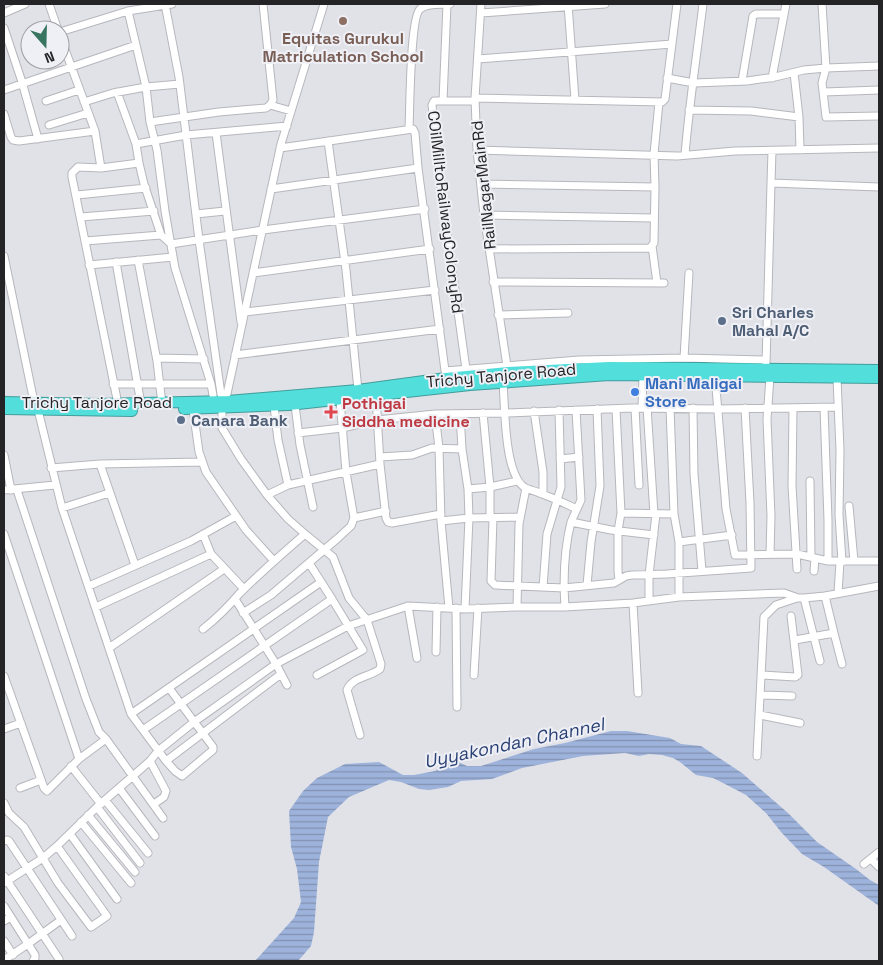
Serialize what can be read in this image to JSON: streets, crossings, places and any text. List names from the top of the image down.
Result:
{
  "streets": {
    "highway": ["Trichy Tanjore Road"],
    "street": ["RailNagarMainRd", "COilMilltoRailwayColonyRd"]
  },
  "water": ["Uyyakondan Channel"],
  "places": {
    "other": [
      "Equitas Gurukul Matriculation School",
      "Sri Charles Mahal A/C",
      "Mani Maligai Store",
      "Canara Bank"
    ],
    "health": ["Pothigai Siddha medicine"]
  },
  "north": "bottom"
}
